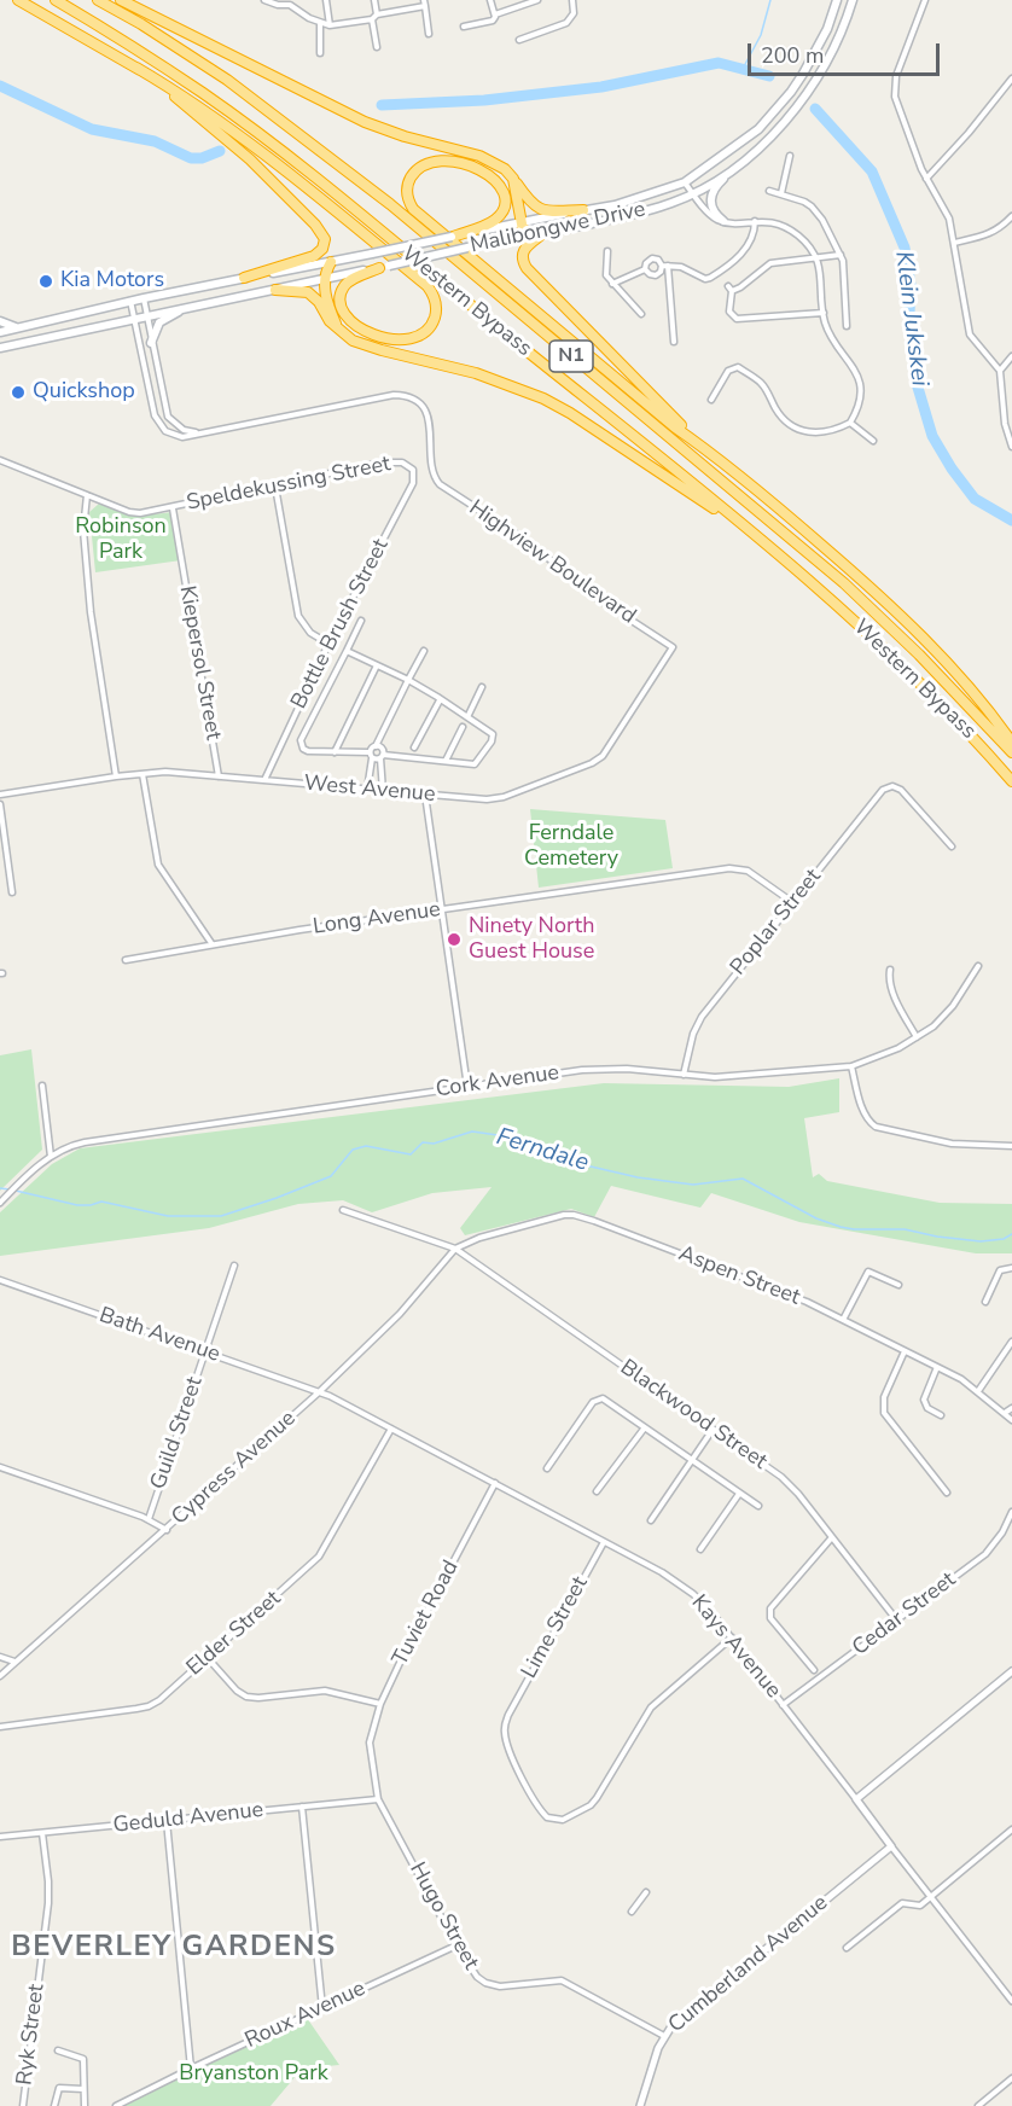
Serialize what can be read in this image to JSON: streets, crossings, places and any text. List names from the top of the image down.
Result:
{
  "streets": {
    "highway": ["Western Bypass", "N1"],
    "main road": ["Malibongwe Drive"],
    "street": [
      "Speldekussing Street",
      "Highview Boulevard",
      "Bottle Brush Street",
      "Kiepersol Street",
      "West Avenue",
      "Long Avenue",
      "Poplar Street",
      "Cork Avenue",
      "Aspen Street",
      "Bath Avenue",
      "Blackwood Street",
      "Guild Street",
      "Cypress Avenue",
      "Tuviet Road",
      "Cedar Street",
      "Lime Street",
      "Elder Street",
      "Kays Avenue",
      "Geduld Avenue",
      "Hugo Street",
      "Cumberland Avenue",
      "Roux Avenue",
      "Ryk Street"
    ]
  },
  "crossings": [
    ["Malibongwe Drive", "Highview Boulevard"],
    ["Speldekussing Street", "Bottle Brush Street"],
    ["Speldekussing Street", "Kiepersol Street"],
    ["Highview Boulevard", "West Avenue"],
    ["Bottle Brush Street", "West Avenue"],
    ["Kiepersol Street", "West Avenue"],
    ["Long Avenue", "Poplar Street"],
    ["Poplar Street", "Cork Avenue"],
    ["Aspen Street", "Blackwood Street"],
    ["Aspen Street", "Cypress Avenue"],
    ["Bath Avenue", "Guild Street"],
    ["Bath Avenue", "Cypress Avenue"],
    ["Bath Avenue", "Kays Avenue"],
    ["Blackwood Street", "Cypress Avenue"],
    ["Blackwood Street", "Cedar Street"],
    ["Cypress Avenue", "Kays Avenue"],
    ["Tuviet Road", "Kays Avenue"],
    ["Tuviet Road", "Hugo Street"],
    ["Cedar Street", "Kays Avenue"],
    ["Lime Street", "Kays Avenue"],
    ["Elder Street", "Kays Avenue"],
    ["Kays Avenue", "Cumberland Avenue"],
    ["Geduld Avenue", "Hugo Street"],
    ["Geduld Avenue", "Ryk Street"],
    ["Hugo Street", "Cumberland Avenue"],
    ["Hugo Street", "Roux Avenue"]
  ],
  "districts": ["BEVERLEY GARDENS"],
  "water": ["Klein Jukskei", "Ferndale"],
  "parks": ["Robinson Park", "Ferndale Cemetery", "Bryanston Park"],
  "places": ["Kia Motors", "Quickshop", "Ninety North Guest House"],
  "scale_bar": "200 m"
}
